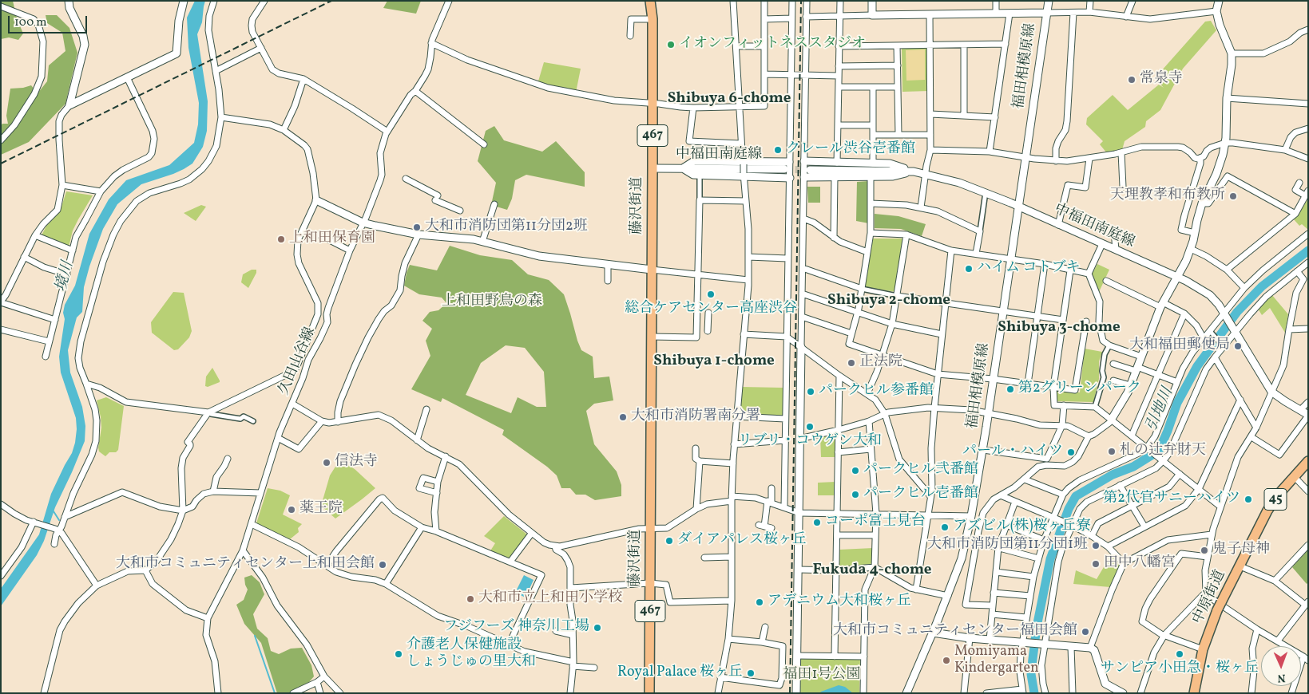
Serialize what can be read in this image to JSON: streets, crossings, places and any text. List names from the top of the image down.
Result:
{
  "streets": {
    "main road": [
      "467",
      "藤沢街道",
      "45",
      "中原街道"
    ],
    "street": ["福田相模原線", "中福田南庭線", "久田山谷線"]
  },
  "crossings": [
    ["福田相模原線", "中福田南庭線"],
    ["中福田南庭線", "藤沢街道"]
  ],
  "districts": [
    "Shibuya 6-chome",
    "Shibuya 2-chome",
    "Shibuya 3-chome",
    "Shibuya 1-chome",
    "Fukuda 4-chome"
  ],
  "water": ["境川", "引地川"],
  "parks": ["上和田野鳥の森", "福田1号公園"],
  "places": [
    "イオンフィットネススタジオ",
    "常泉寺",
    "クレール渋谷壱番館",
    "天理教孝和布教所",
    "大和市消防団第11分団2班",
    "上和田保育園",
    "ハイム コトブキ",
    "総合ケアセンター高座渋谷",
    "大和福田郵便局",
    "正法院",
    "第2グリーンパーク",
    "パークヒル参番館",
    "大和市消防署南分署",
    "リブリ・コウゲン大和",
    "札の辻弁財天",
    "パール・ハイツ",
    "信法寺",
    "パークヒル弐番館",
    "パークヒル壱番館",
    "第2代官サニーハイツ",
    "薬王院",
    "コーポ富士見台",
    "アズビル(株)桜ヶ丘寮",
    "ダイアパレス桜ヶ丘",
    "大和市消防団第11分団1班",
    "鬼子母神",
    "田中八幡宮",
    "大和市コミュニティセンター上和田会館",
    "大和市立上和田小学校",
    "アデニウム大和桜ヶ丘",
    "フジフーズ 神奈川工場",
    "大和市コミュニティセンター福田会館",
    "介護老人保健施設 しょうじゅの里大和",
    "サンピア小田急・桜ヶ丘",
    "Momiyama Kindergarten",
    "Royal Palace 桜ヶ丘"
  ],
  "scale_bar": "100 m",
  "north": "bottom"
}
